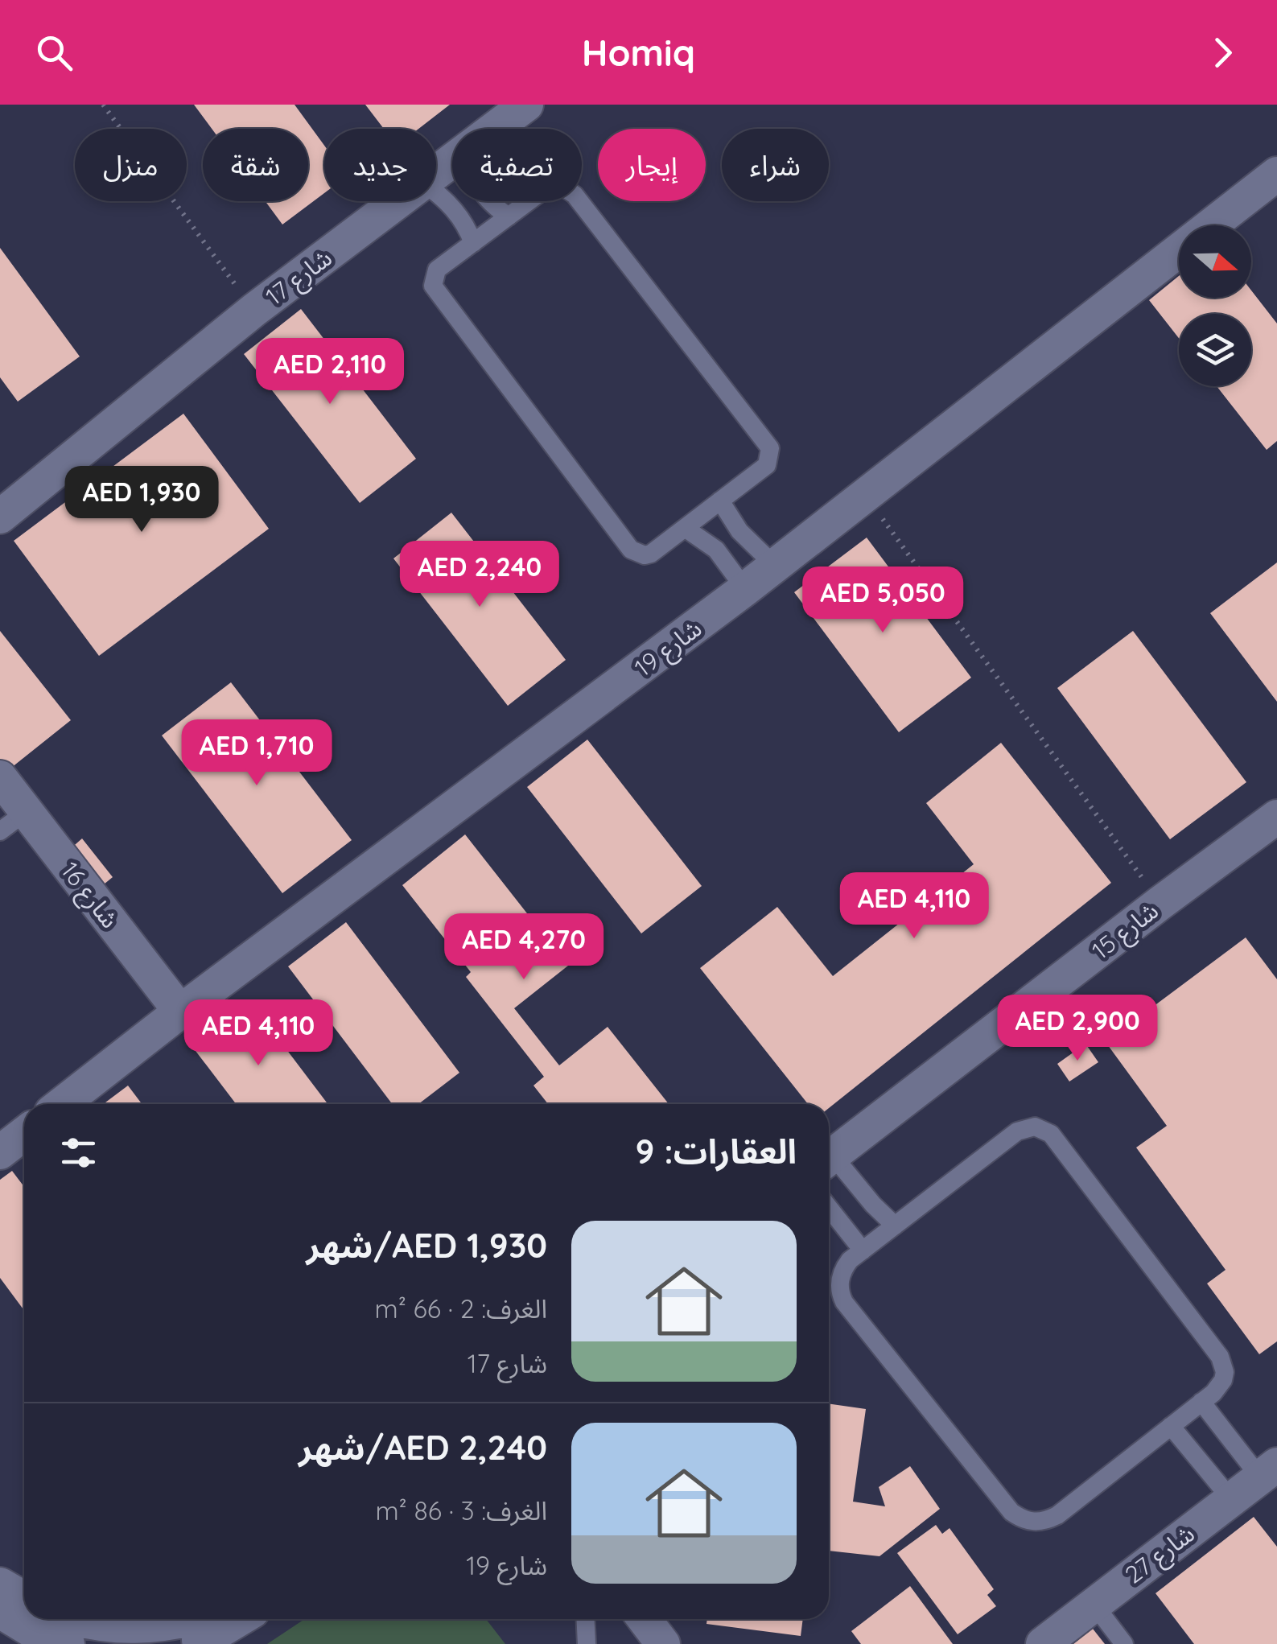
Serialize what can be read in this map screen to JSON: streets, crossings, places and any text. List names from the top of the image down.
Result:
{
  "streets": {
    "street": [
      "شارع 17",
      "شارع 19",
      "شارع 16",
      "شارع 15",
      "شارع 27"
    ]
  },
  "crossings": [
    ["شارع 19", "شارع 16"]
  ],
  "north": "right",
  "page": {
    "header": "Homiq",
    "chip": [
      "شراء",
      "إيجار",
      "تصفية",
      "جديد",
      "شقة",
      "منزل"
    ],
    "price": [
      "AED 2,110",
      "AED 1,930",
      "AED 2,240",
      "AED 5,050",
      "AED 1,710",
      "AED 4,110",
      "AED 4,270",
      "AED 2,900",
      "AED 4,110"
    ],
    "heading": "العقارات: 9",
    "list": [
      {
        "name": "AED 1,930/شهر",
        "note": "الغرف: 2 · 66 m² · شارع 17"
      },
      {
        "name": "AED 2,240/شهر",
        "note": "الغرف: 3 · 86 m² · شارع 19"
      }
    ]
  }
}
